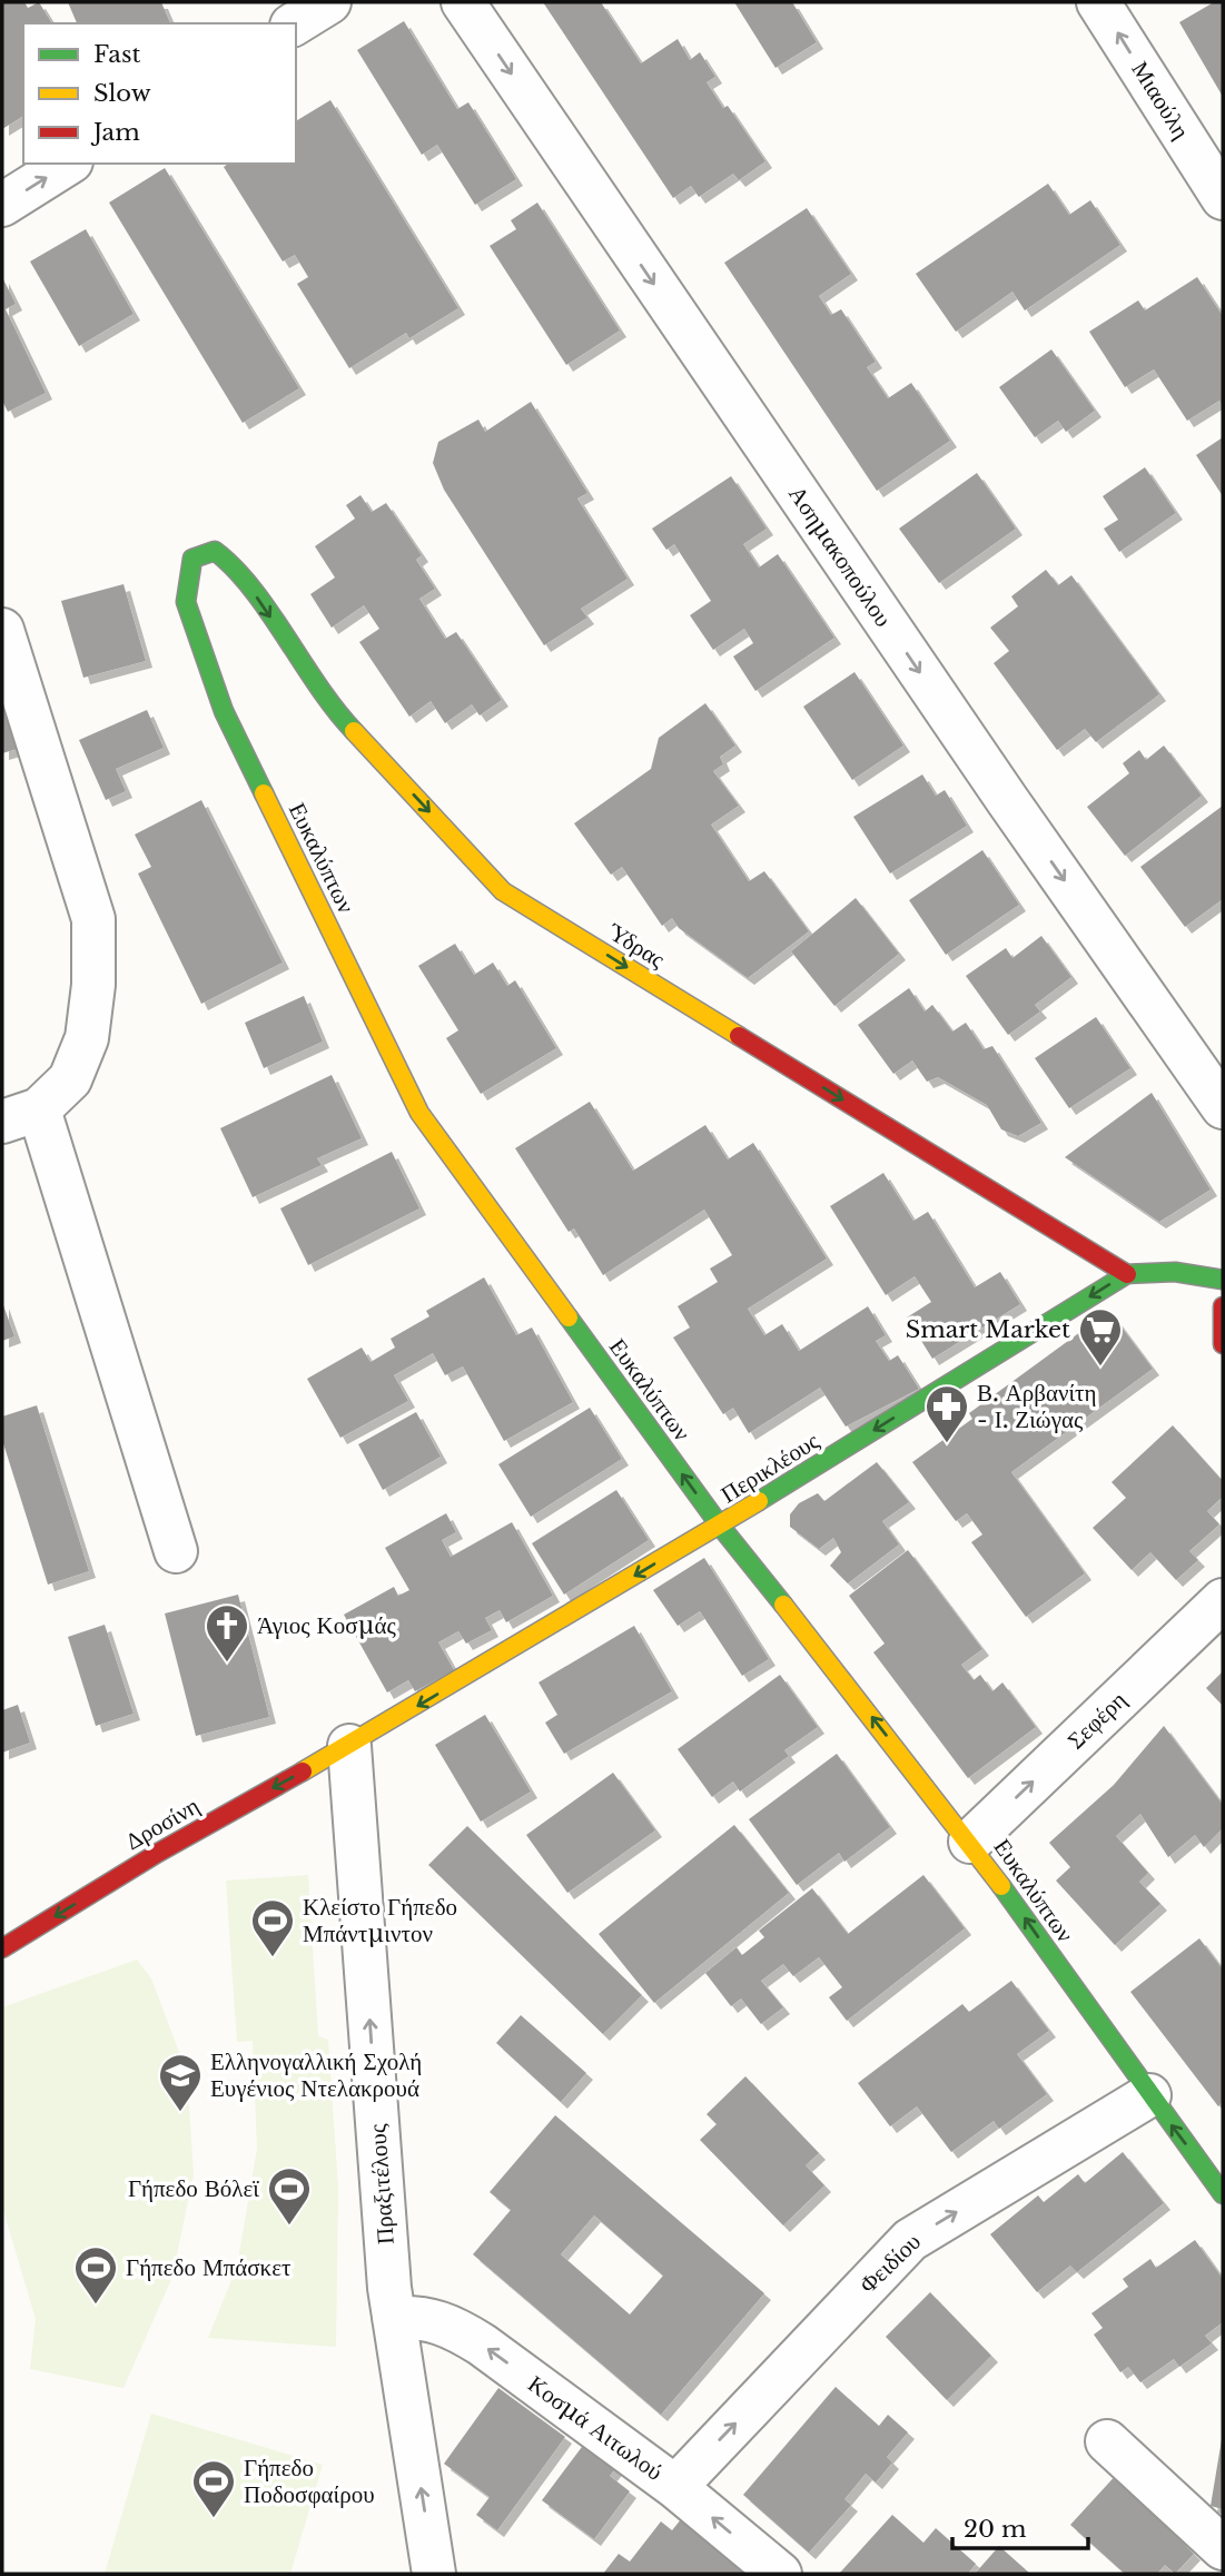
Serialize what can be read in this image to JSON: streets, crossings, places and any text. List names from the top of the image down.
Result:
{
  "streets": {
    "street": [
      "Μιαούλη",
      "Ασημακοπούλου",
      "Ευκαλύπτων",
      "Ύδρας",
      "Περικλέους",
      "Σεφέρη",
      "Δροσίνη",
      "Πραξιτέλους",
      "Φειδίου",
      "Κοσμά Αιτωλού"
    ]
  },
  "crossings": [
    ["Ευκαλύπτων", "Ύδρας"],
    ["Ευκαλύπτων", "Περικλέους"],
    ["Ευκαλύπτων", "Σεφέρη"],
    ["Ευκαλύπτων", "Φειδίου"],
    ["Ύδρας", "Περικλέους"],
    ["Περικλέους", "Δροσίνη"],
    ["Περικλέους", "Πραξιτέλους"],
    ["Δροσίνη", "Πραξιτέλους"],
    ["Πραξιτέλους", "Κοσμά Αιτωλού"],
    ["Φειδίου", "Κοσμά Αιτωλού"]
  ],
  "one_way": [
    "Μιαούλη",
    "Ασημακοπούλου",
    "Ευκαλύπτων",
    "Ύδρας",
    "Περικλέους",
    "Σεφέρη",
    "Δροσίνη",
    "Πραξιτέλους",
    "Φειδίου",
    "Κοσμά Αιτωλού"
  ],
  "places": {
    "supermarket": ["Smart Market"],
    "pharmacy": ["Β. Αρβανίτη - Ι. Ζιώγας"],
    "church": ["Άγιος Κοσμάς"],
    "sports": [
      "Κλείστο Γήπεδο Μπάντμιντον",
      "Γήπεδο Βόλεϊ",
      "Γήπεδο Μπάσκετ",
      "Γήπεδο Ποδοσφαίρου"
    ],
    "school or university": ["Ελληνογαλλική Σχολή Ευγένιος Ντελακρουά"]
  },
  "legend": ["Fast", "Slow", "Jam"],
  "scale_bar": "20 m"
}
